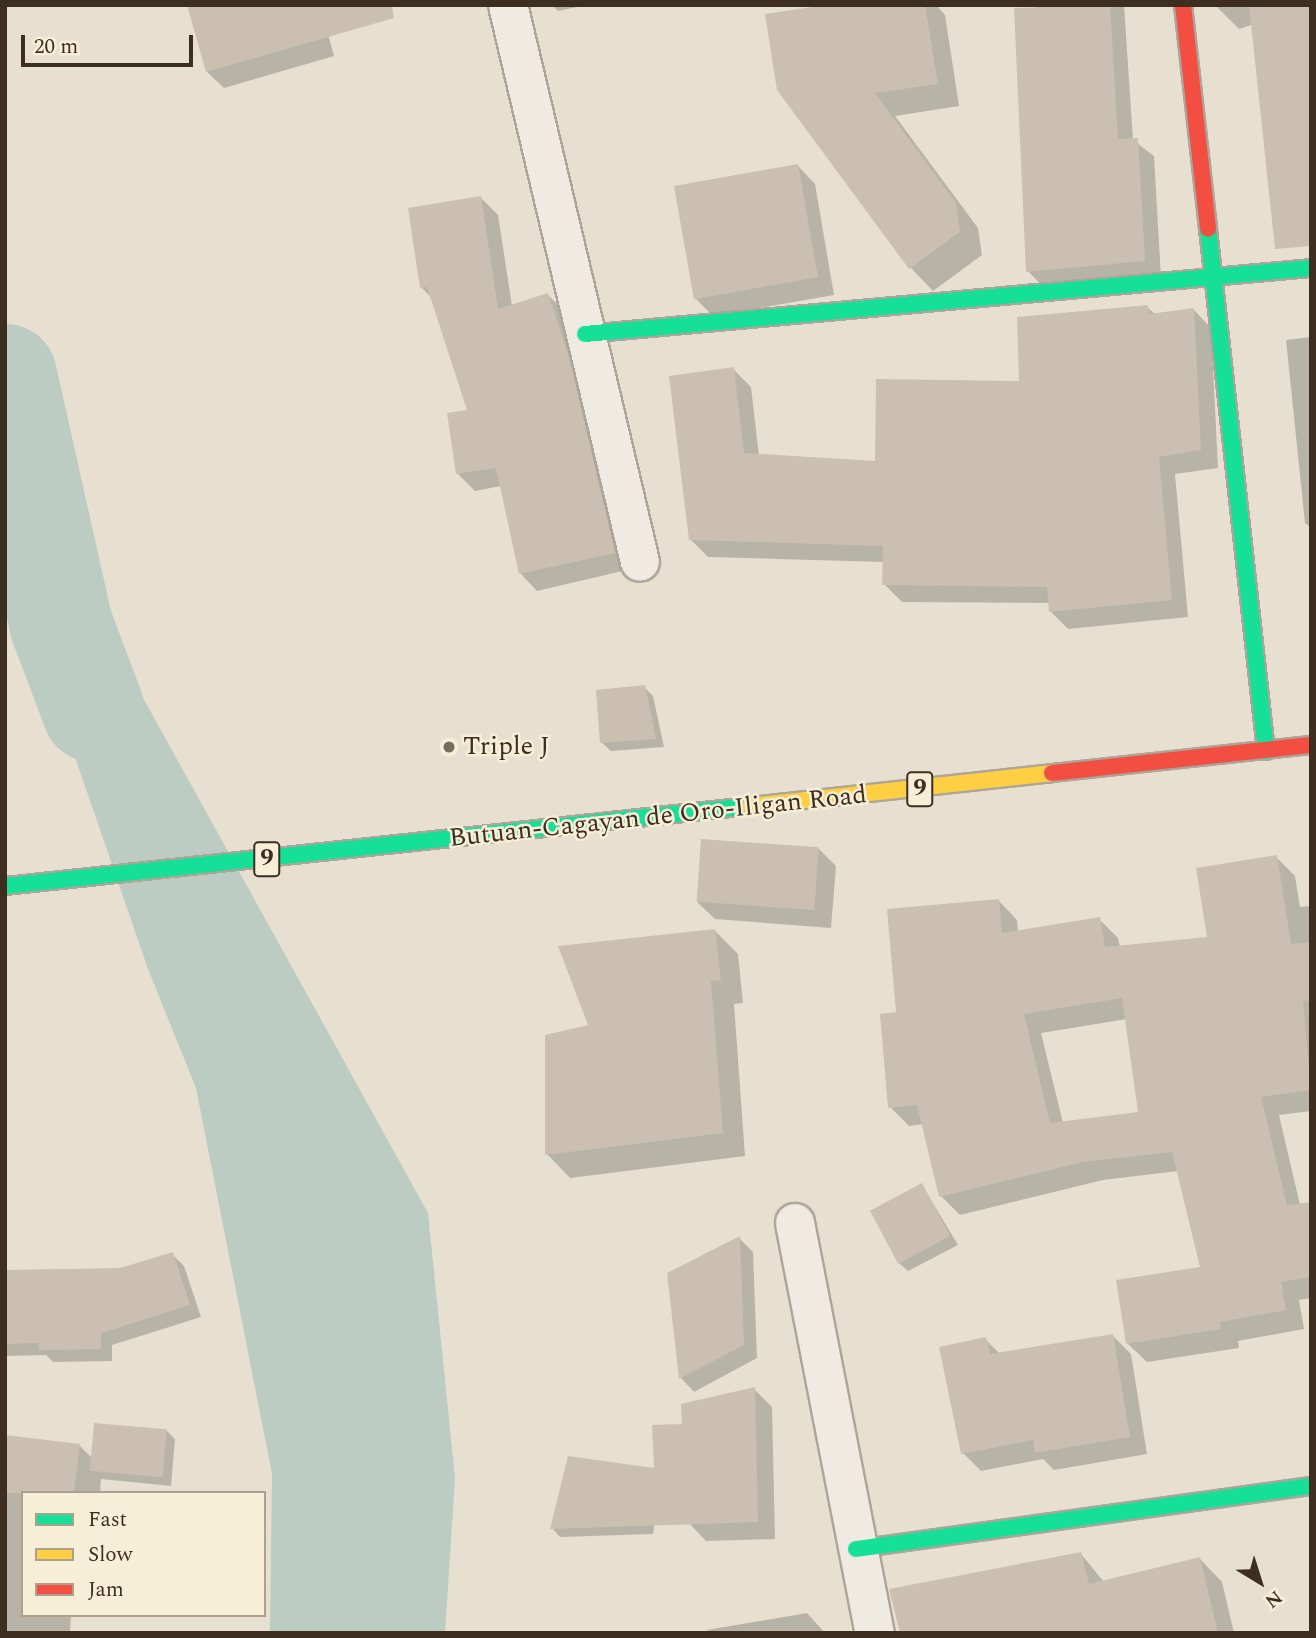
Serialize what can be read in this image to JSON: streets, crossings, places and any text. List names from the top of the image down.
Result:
{
  "streets": {
    "main road": ["9", "Butuan-Cagayan de Oro-Iligan Road"]
  },
  "places": ["Triple J"],
  "legend": ["Fast", "Slow", "Jam"],
  "scale_bar": "20 m",
  "north": "bottom right"
}
